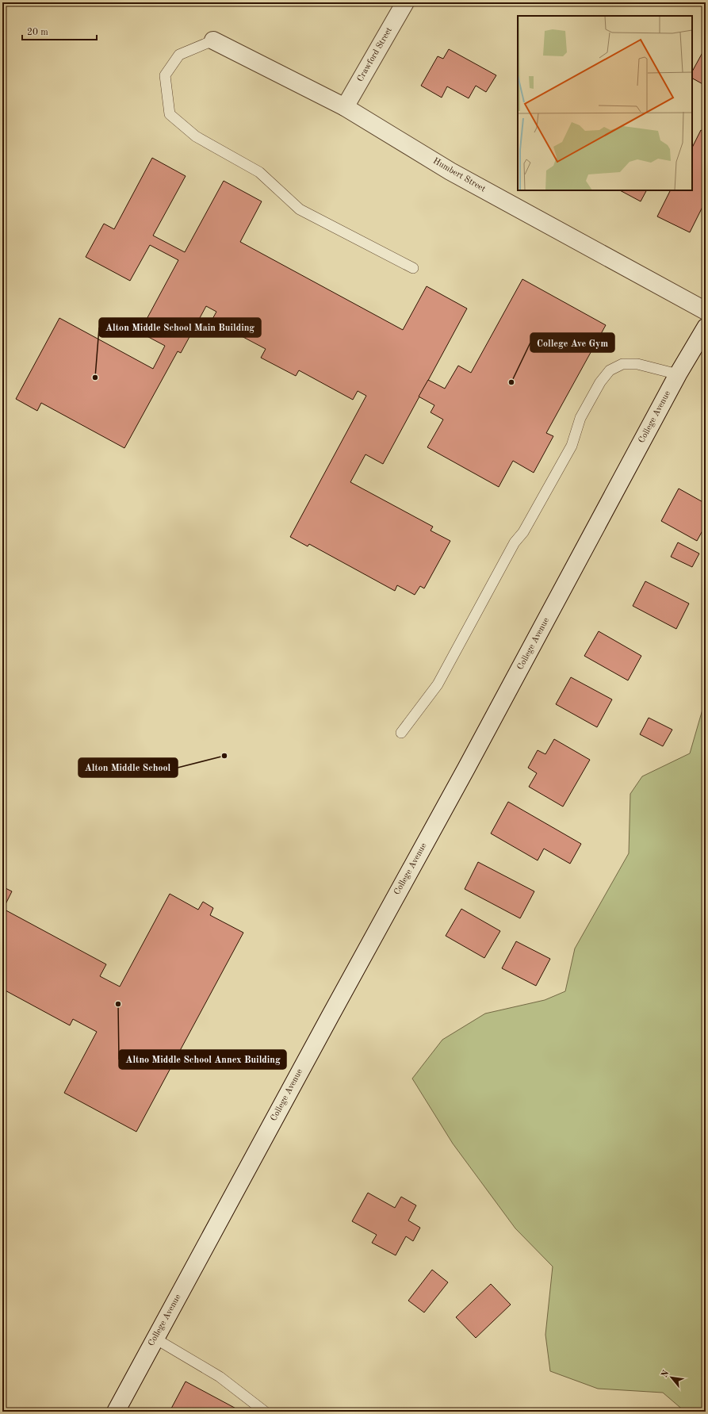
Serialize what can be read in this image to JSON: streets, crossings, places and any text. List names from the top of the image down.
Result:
{
  "streets": {
    "main road": ["Crawford Street", "Humbert Street", "College Avenue"]
  },
  "crossings": [
    ["Crawford Street", "Humbert Street"]
  ],
  "places": [
    "Alton Middle School Main Building",
    "College Ave Gym",
    "Alton Middle School",
    "Altno Middle School Annex Building"
  ],
  "scale_bar": "20 m",
  "north": "top left"
}
